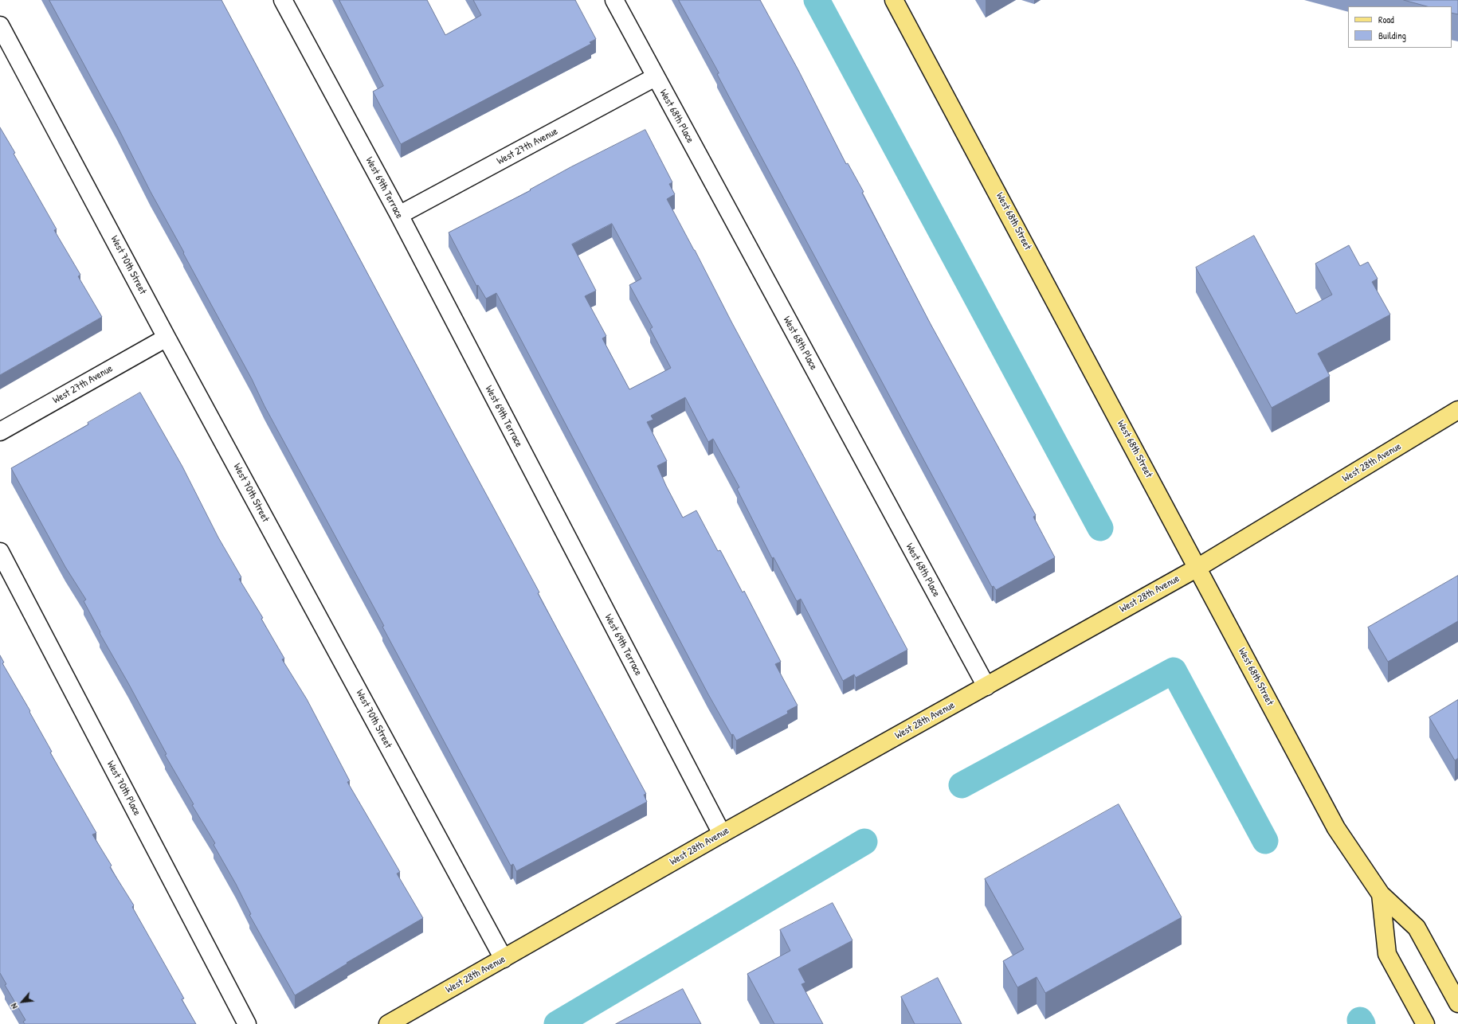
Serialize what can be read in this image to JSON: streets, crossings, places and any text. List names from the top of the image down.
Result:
{
  "streets": {
    "main road": ["West 68th Street", "West 28th Avenue"],
    "street": [
      "West 68th Place",
      "West 27th Avenue",
      "West 69th Terrace",
      "West 70th Street",
      "West 70th Place"
    ]
  },
  "crossings": [
    ["West 68th Place", "West 27th Avenue"],
    ["West 68th Place", "West 28th Avenue"],
    ["West 27th Avenue", "West 69th Terrace"],
    ["West 27th Avenue", "West 70th Street"],
    ["West 69th Terrace", "West 28th Avenue"],
    ["West 68th Street", "West 28th Avenue"],
    ["West 70th Street", "West 28th Avenue"]
  ],
  "legend": ["Road", "Building"],
  "north": "bottom left"
}
